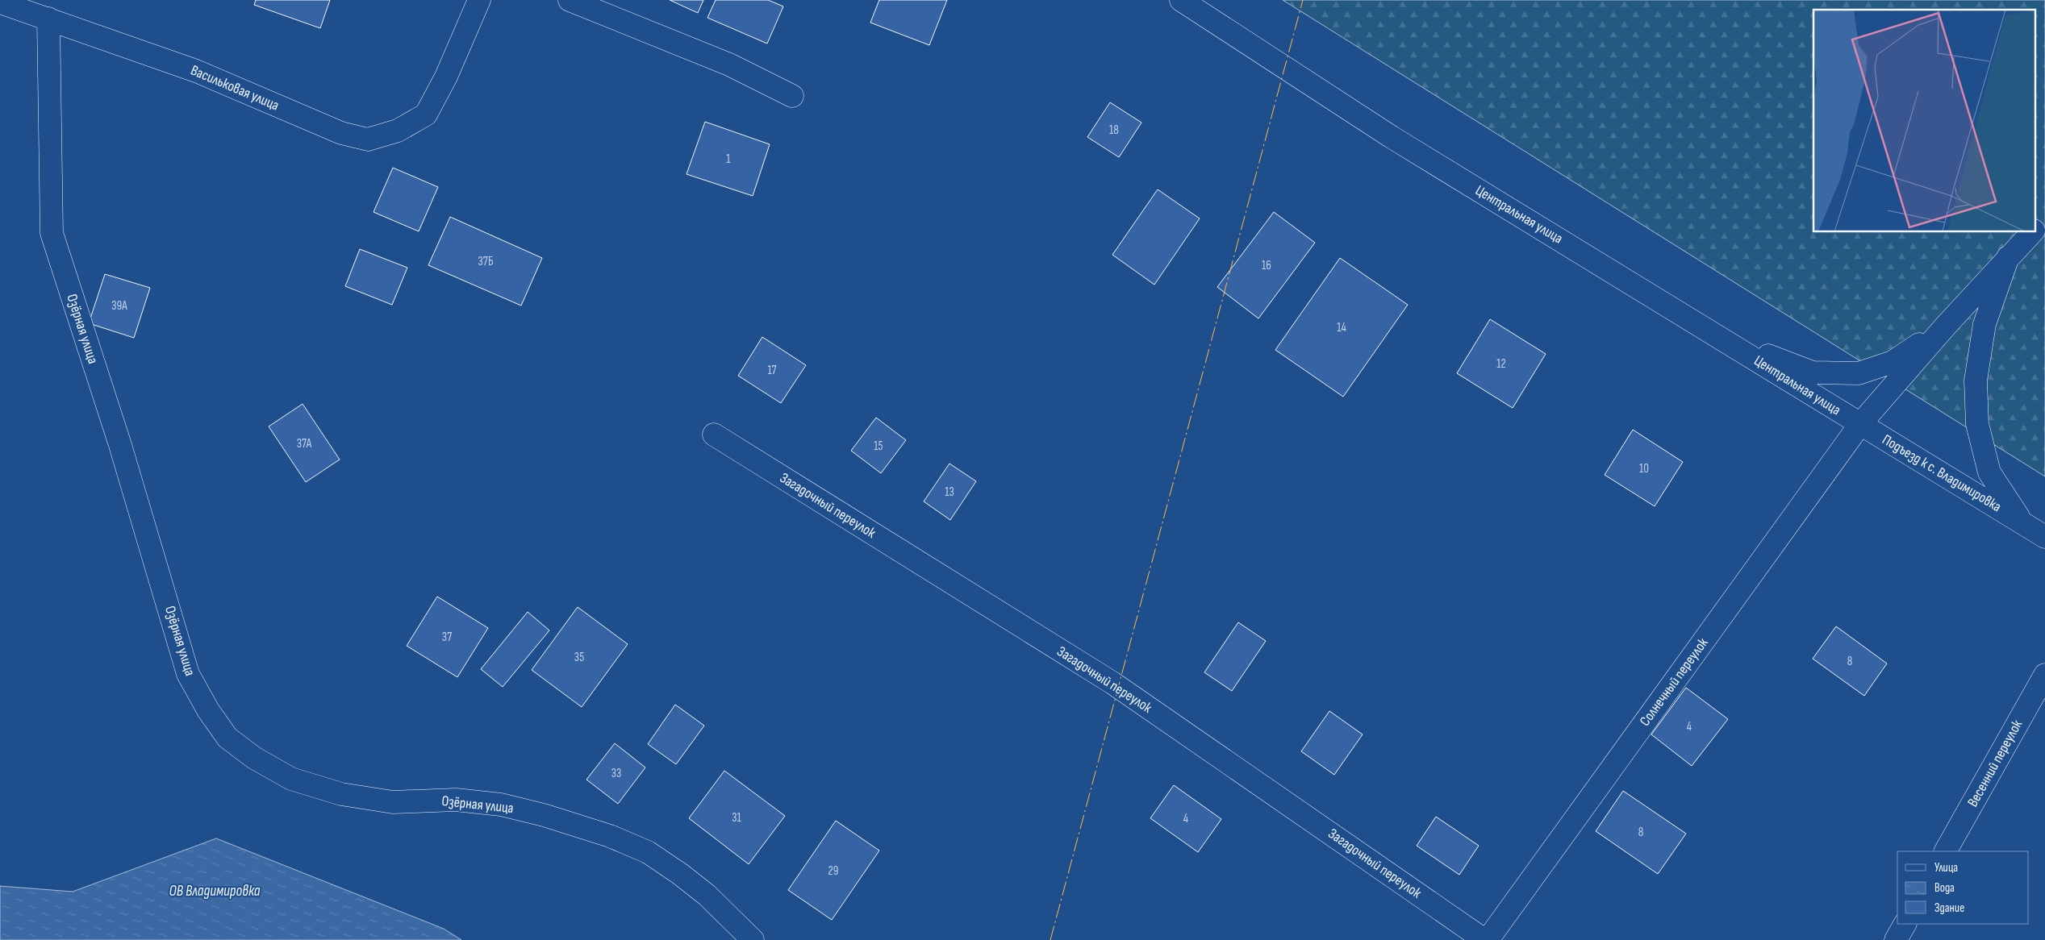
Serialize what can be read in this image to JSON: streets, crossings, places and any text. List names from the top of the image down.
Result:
{
  "streets": {
    "street": [
      "Васильковая улица",
      "Центральная улица",
      "Озёрная улица",
      "Подъезд к с. Владимировка",
      "Загадочный переулок",
      "Солнечный переулок",
      "Весенний переулок"
    ]
  },
  "crossings": [
    ["Васильковая улица", "Озёрная улица"],
    ["Центральная улица", "Подъезд к с. Владимировка"],
    ["Центральная улица", "Солнечный переулок"],
    ["Подъезд к с. Владимировка", "Солнечный переулок"]
  ],
  "water": ["ОВ Владимировка"],
  "house_numbers": [
    "18",
    "1",
    "37Б",
    "16",
    "39А",
    "14",
    "12",
    "17",
    "37А",
    "15",
    "10",
    "13",
    "37",
    "35",
    "8",
    "4",
    "33",
    "31",
    "4",
    "8",
    "29"
  ],
  "legend": ["Улица", "Вода", "Здание"]
}
